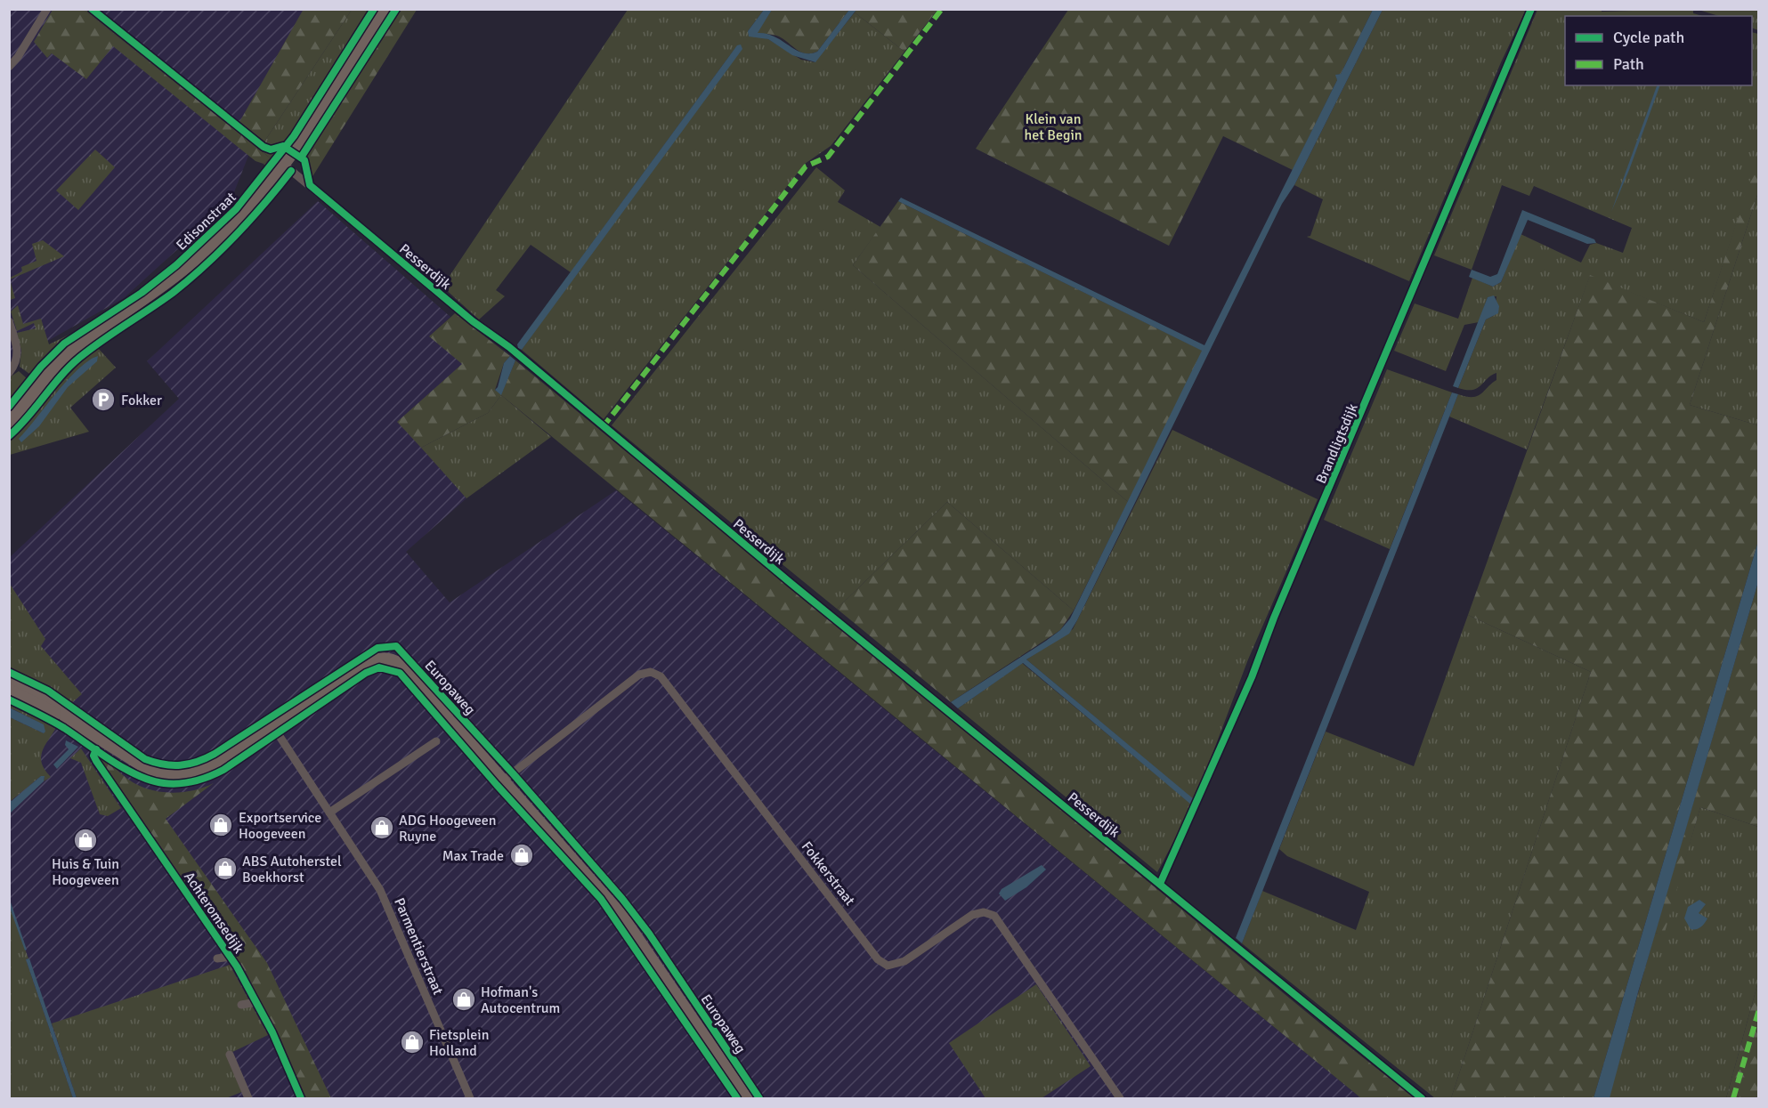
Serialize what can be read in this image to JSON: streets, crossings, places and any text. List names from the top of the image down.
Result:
{
  "streets": {
    "main road": ["Edisonstraat", "Europaweg"],
    "street": [
      "Pesserdijk",
      "Brandligtsdijk",
      "Fokkerstraat",
      "Parmentierstraat"
    ],
    "cycle path": ["Achteromsedijk"]
  },
  "crossings": [
    ["Edisonstraat", "Pesserdijk"],
    ["Pesserdijk", "Brandligtsdijk"],
    ["Europaweg", "Fokkerstraat"],
    ["Europaweg", "Parmentierstraat"]
  ],
  "parks": ["Klein van het Begin"],
  "places": {
    "parking": ["Fokker"],
    "shop": [
      "Exportservice Hoogeveen",
      "ADG Hoogeveen Ruyne",
      "Huis & Tuin Hoogeveen",
      "Max Trade",
      "ABS Autoherstel Boekhorst",
      "Hofman's Autocentrum",
      "Fietsplein Holland"
    ]
  },
  "legend": ["Cycle path", "Path"]
}
